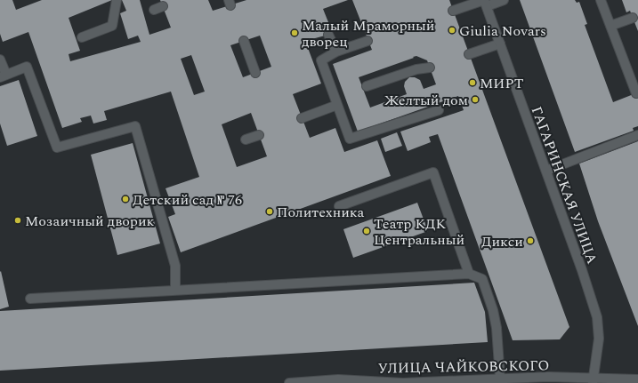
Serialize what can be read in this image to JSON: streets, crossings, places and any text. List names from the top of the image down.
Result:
{
  "streets": {
    "street": ["ГАГАРИНСКАЯ УЛИЦА", "УЛИЦА ЧАЙКОВСКОГО"]
  },
  "crossings": [
    ["ГАГАРИНСКАЯ УЛИЦА", "УЛИЦА ЧАЙКОВСКОГО"]
  ],
  "places": [
    "Giulia Novars",
    "Малый Мраморный дворец",
    "МИРТ",
    "Желтый дом",
    "Детский сад № 76",
    "Политехника",
    "Мозаичный дворик",
    "Театр КДК Центральный",
    "Дикси"
  ]
}
